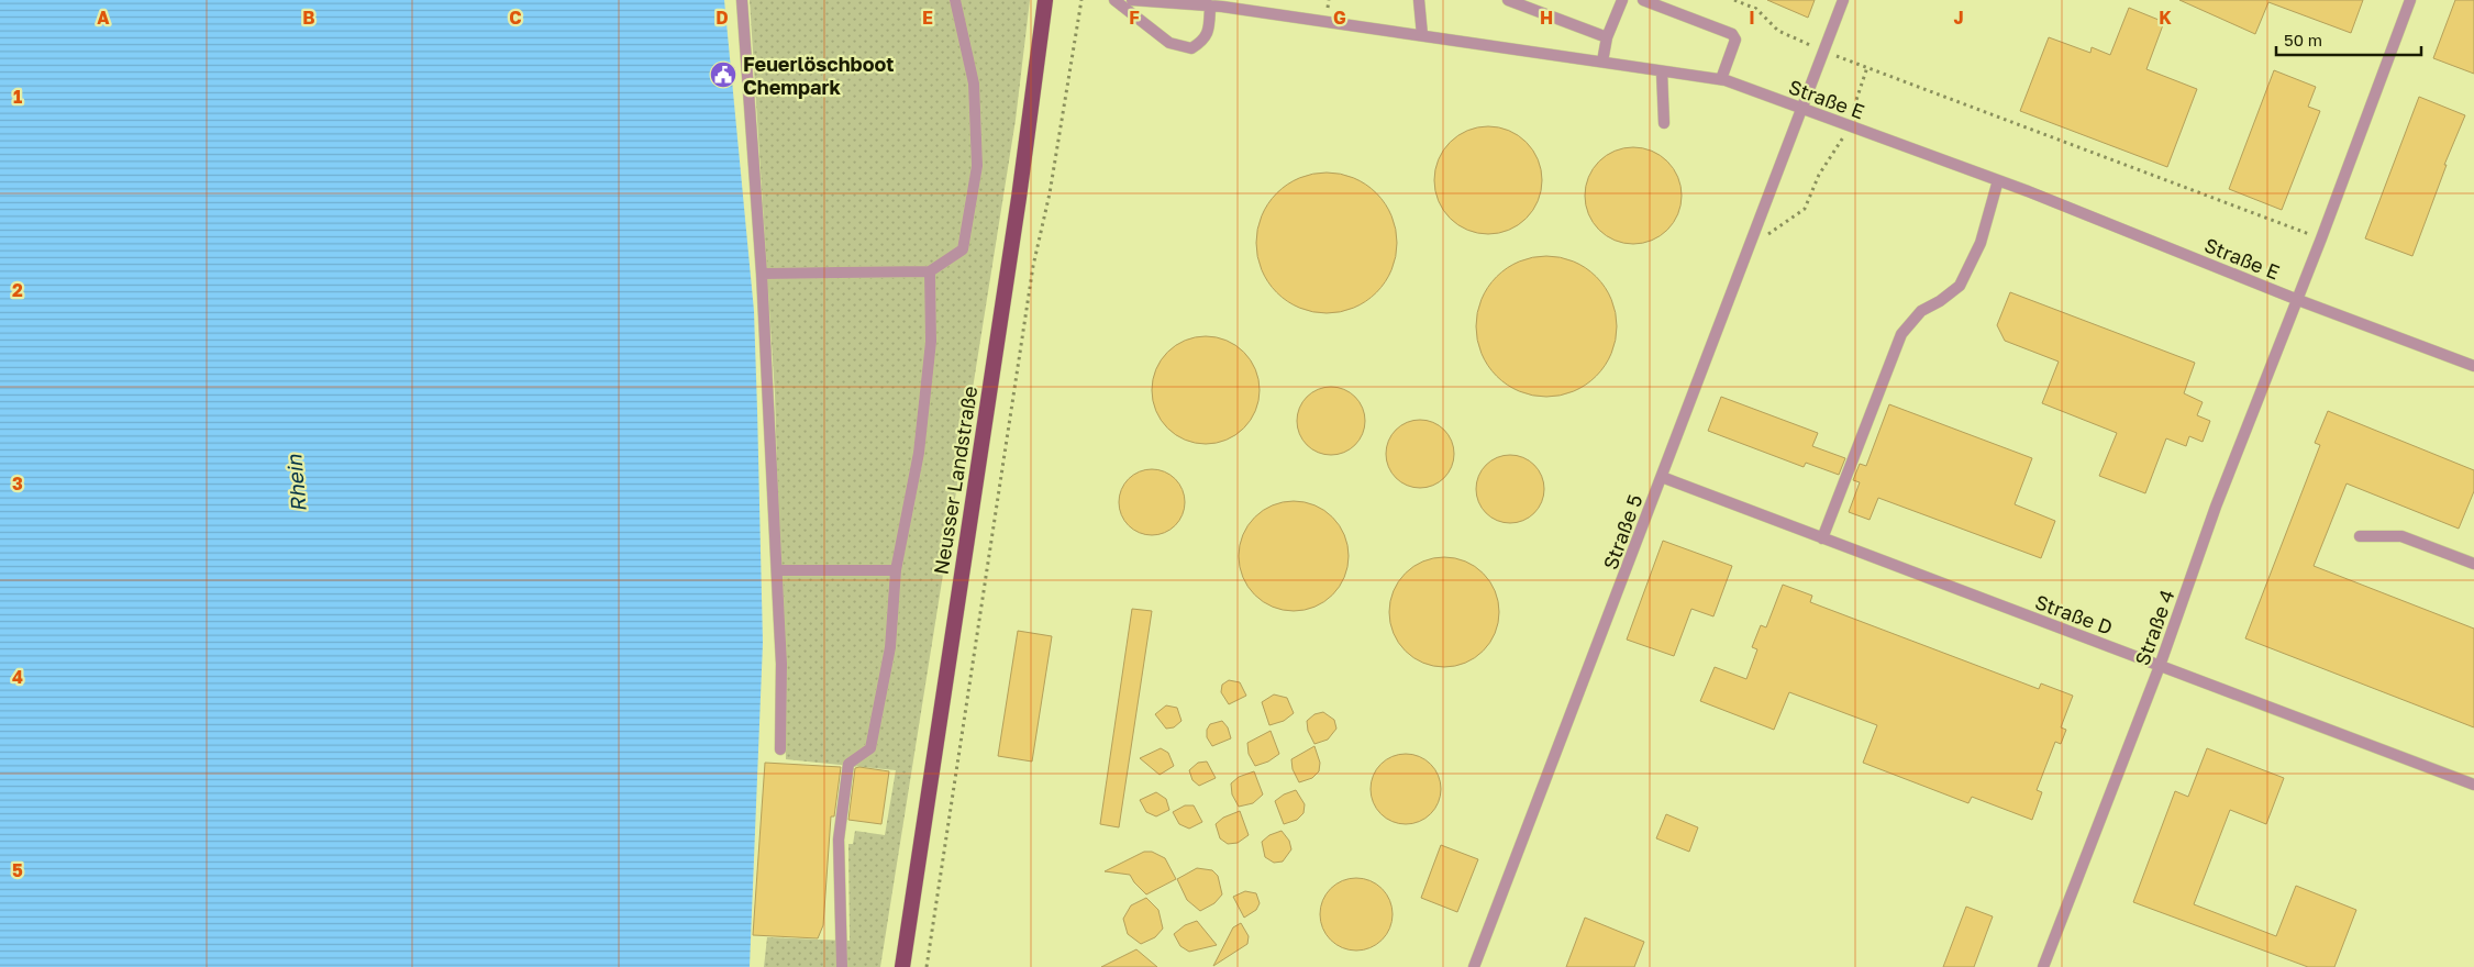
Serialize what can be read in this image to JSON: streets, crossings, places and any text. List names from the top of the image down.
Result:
{
  "streets": {
    "main road": ["Neusser Landstraße"],
    "lane": [
      "Straße E",
      "Straße 5",
      "Straße D",
      "Straße 4"
    ]
  },
  "crossings": [
    ["Straße E", "Straße 5"],
    ["Straße E", "Straße 4"],
    ["Straße 5", "Straße D"],
    ["Straße D", "Straße 4"]
  ],
  "water": ["Rhein"],
  "places": {
    "public building": ["Feuerlöschboot Chempark"]
  },
  "scale_bar": "50 m",
  "grid": {
    "columns": [
      "A",
      "B",
      "C",
      "D",
      "E",
      "F",
      "G",
      "H",
      "I",
      "J",
      "K"
    ],
    "rows": [
      "1",
      "2",
      "3",
      "4",
      "5"
    ]
  }
}
